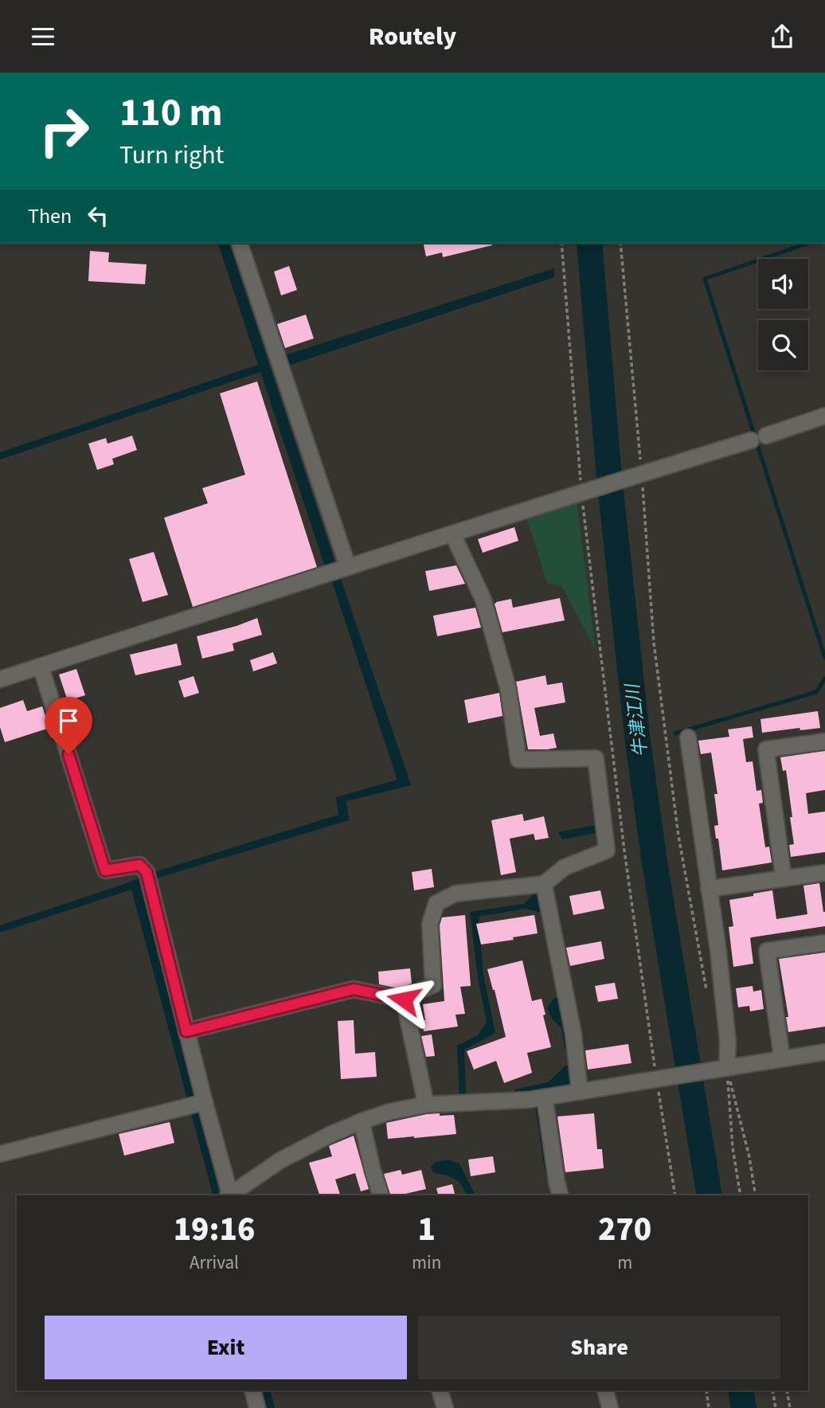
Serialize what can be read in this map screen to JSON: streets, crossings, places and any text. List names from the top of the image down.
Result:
{
  "water": ["牛津江川"],
  "page": {
    "header": "Routely",
    "turn": ["110 m", "Turn right"],
    "then": "Then",
    "eta": [
      "19:16",
      "Arrival",
      "1",
      "min",
      "270",
      "m"
    ],
    "buttons": ["Exit", "Share"]
  }
}
